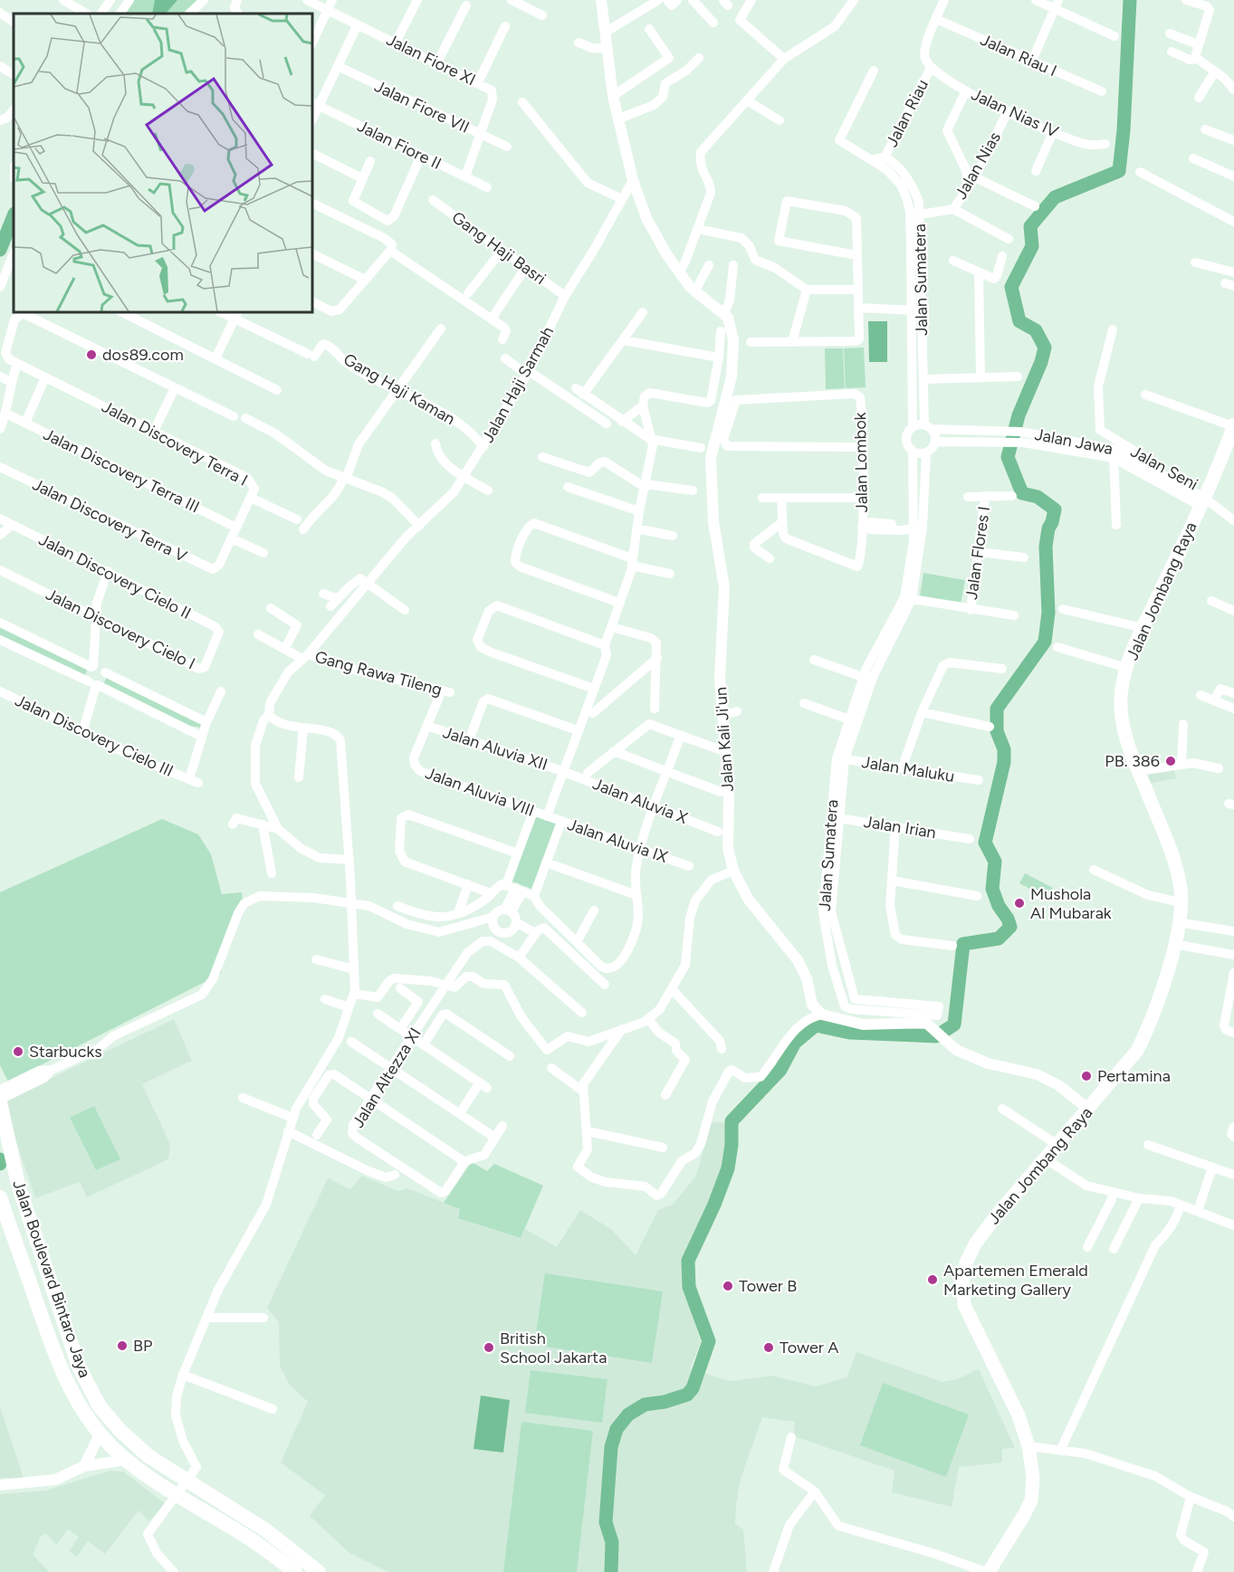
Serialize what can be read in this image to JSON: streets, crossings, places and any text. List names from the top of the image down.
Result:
{
  "streets": {
    "main road": ["Jalan Jombang Raya", "Jalan Boulevard Bintaro Jaya"],
    "street": [
      "Jalan Riau I",
      "Jalan Fiore XI",
      "Jalan Fiore VII",
      "Jalan Riau",
      "Jalan Nias IV",
      "Jalan Fiore II",
      "Jalan Nias",
      "Gang Haji Basri",
      "Jalan Sumatera",
      "Jalan Haji Sarmah",
      "Gang Haji Kaman",
      "Jalan Jawa",
      "Jalan Discovery Terra I",
      "Jalan Lombok",
      "Jalan Seni",
      "Jalan Discovery Terra III",
      "Jalan Discovery Terra V",
      "Jalan Flores I",
      "Jalan Discovery Cielo II",
      "Jalan Discovery Cielo I",
      "Gang Rawa Tileng",
      "Jalan Discovery Cielo III",
      "Jalan Kali Ji'un",
      "Jalan Aluvia XII",
      "Jalan Maluku",
      "Jalan Aluvia VIII",
      "Jalan Aluvia X",
      "Jalan Irian",
      "Jalan Aluvia IX",
      "Jalan Altezza XI"
    ]
  },
  "crossings": [
    ["Jalan Riau I", "Jalan Riau"],
    ["Jalan Fiore XI", "Jalan Fiore VII"],
    ["Jalan Riau", "Jalan Nias IV"],
    ["Jalan Riau", "Jalan Sumatera"],
    ["Jalan Nias IV", "Jalan Nias"],
    ["Jalan Nias", "Jalan Sumatera"],
    ["Gang Haji Basri", "Jalan Haji Sarmah"],
    ["Jalan Sumatera", "Jalan Jawa"],
    ["Jalan Sumatera", "Jalan Lombok"],
    ["Jalan Sumatera", "Jalan Maluku"],
    ["Jalan Sumatera", "Jalan Irian"],
    ["Jalan Haji Sarmah", "Gang Haji Kaman"],
    ["Jalan Haji Sarmah", "Gang Rawa Tileng"],
    ["Jalan Jawa", "Jalan Seni"],
    ["Jalan Jawa", "Jalan Jombang Raya"],
    ["Jalan Discovery Terra I", "Jalan Discovery Terra III"],
    ["Jalan Discovery Terra I", "Jalan Discovery Terra V"],
    ["Jalan Seni", "Jalan Jombang Raya"],
    ["Jalan Discovery Cielo II", "Jalan Discovery Cielo I"],
    ["Jalan Aluvia XII", "Jalan Aluvia VIII"],
    ["Jalan Aluvia XII", "Jalan Aluvia X"],
    ["Jalan Aluvia VIII", "Jalan Aluvia IX"]
  ],
  "places": [
    "dos89.com",
    "PB. 386",
    "Mushola Al Mubarak",
    "Starbucks",
    "Pertamina",
    "Apartemen Emerald Marketing Gallery",
    "Tower B",
    "BP",
    "British School Jakarta",
    "Tower A"
  ]
}
